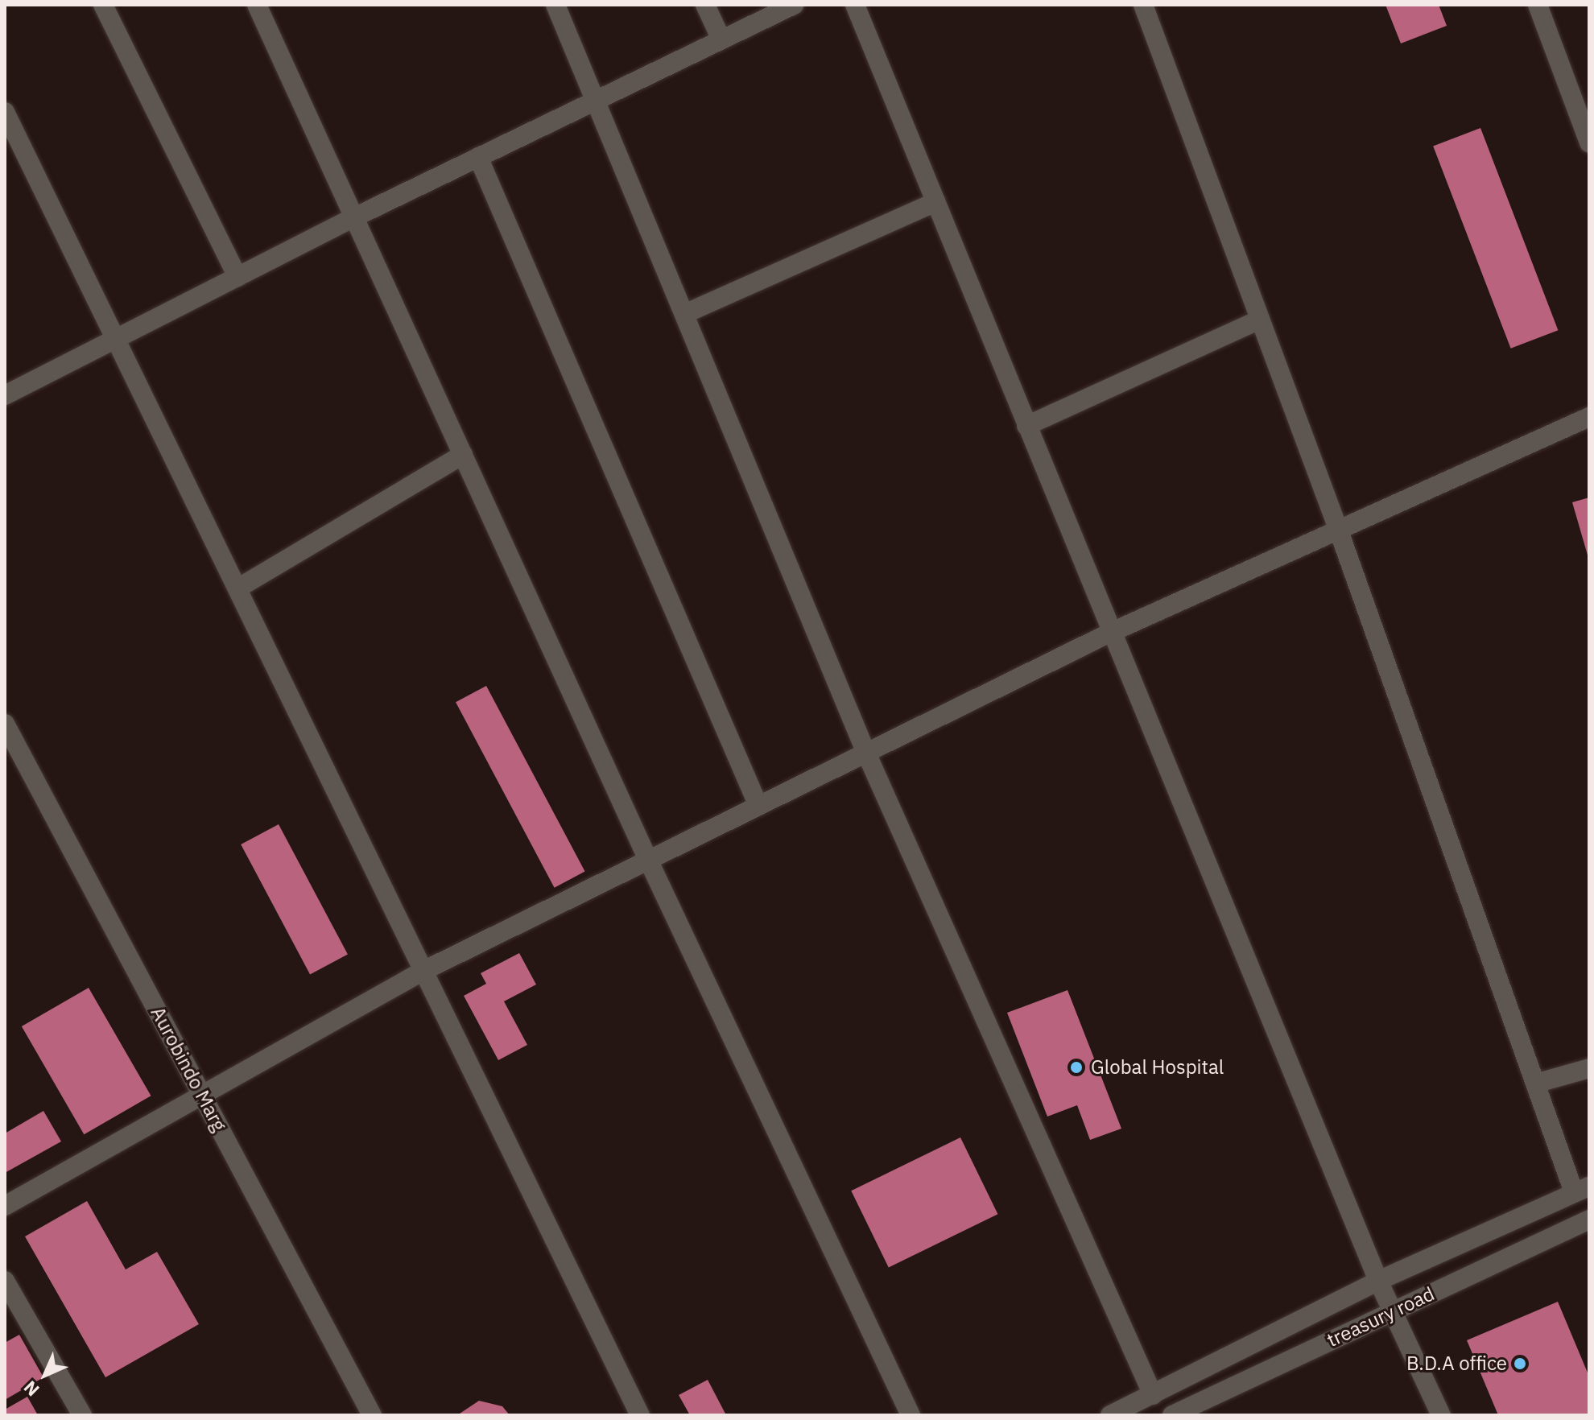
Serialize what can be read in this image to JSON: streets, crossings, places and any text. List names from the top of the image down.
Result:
{
  "streets": {
    "street": ["Aurobindo Marg", "treasury road"]
  },
  "places": ["Global Hospital", "B.D.A office"],
  "north": "bottom left"
}
